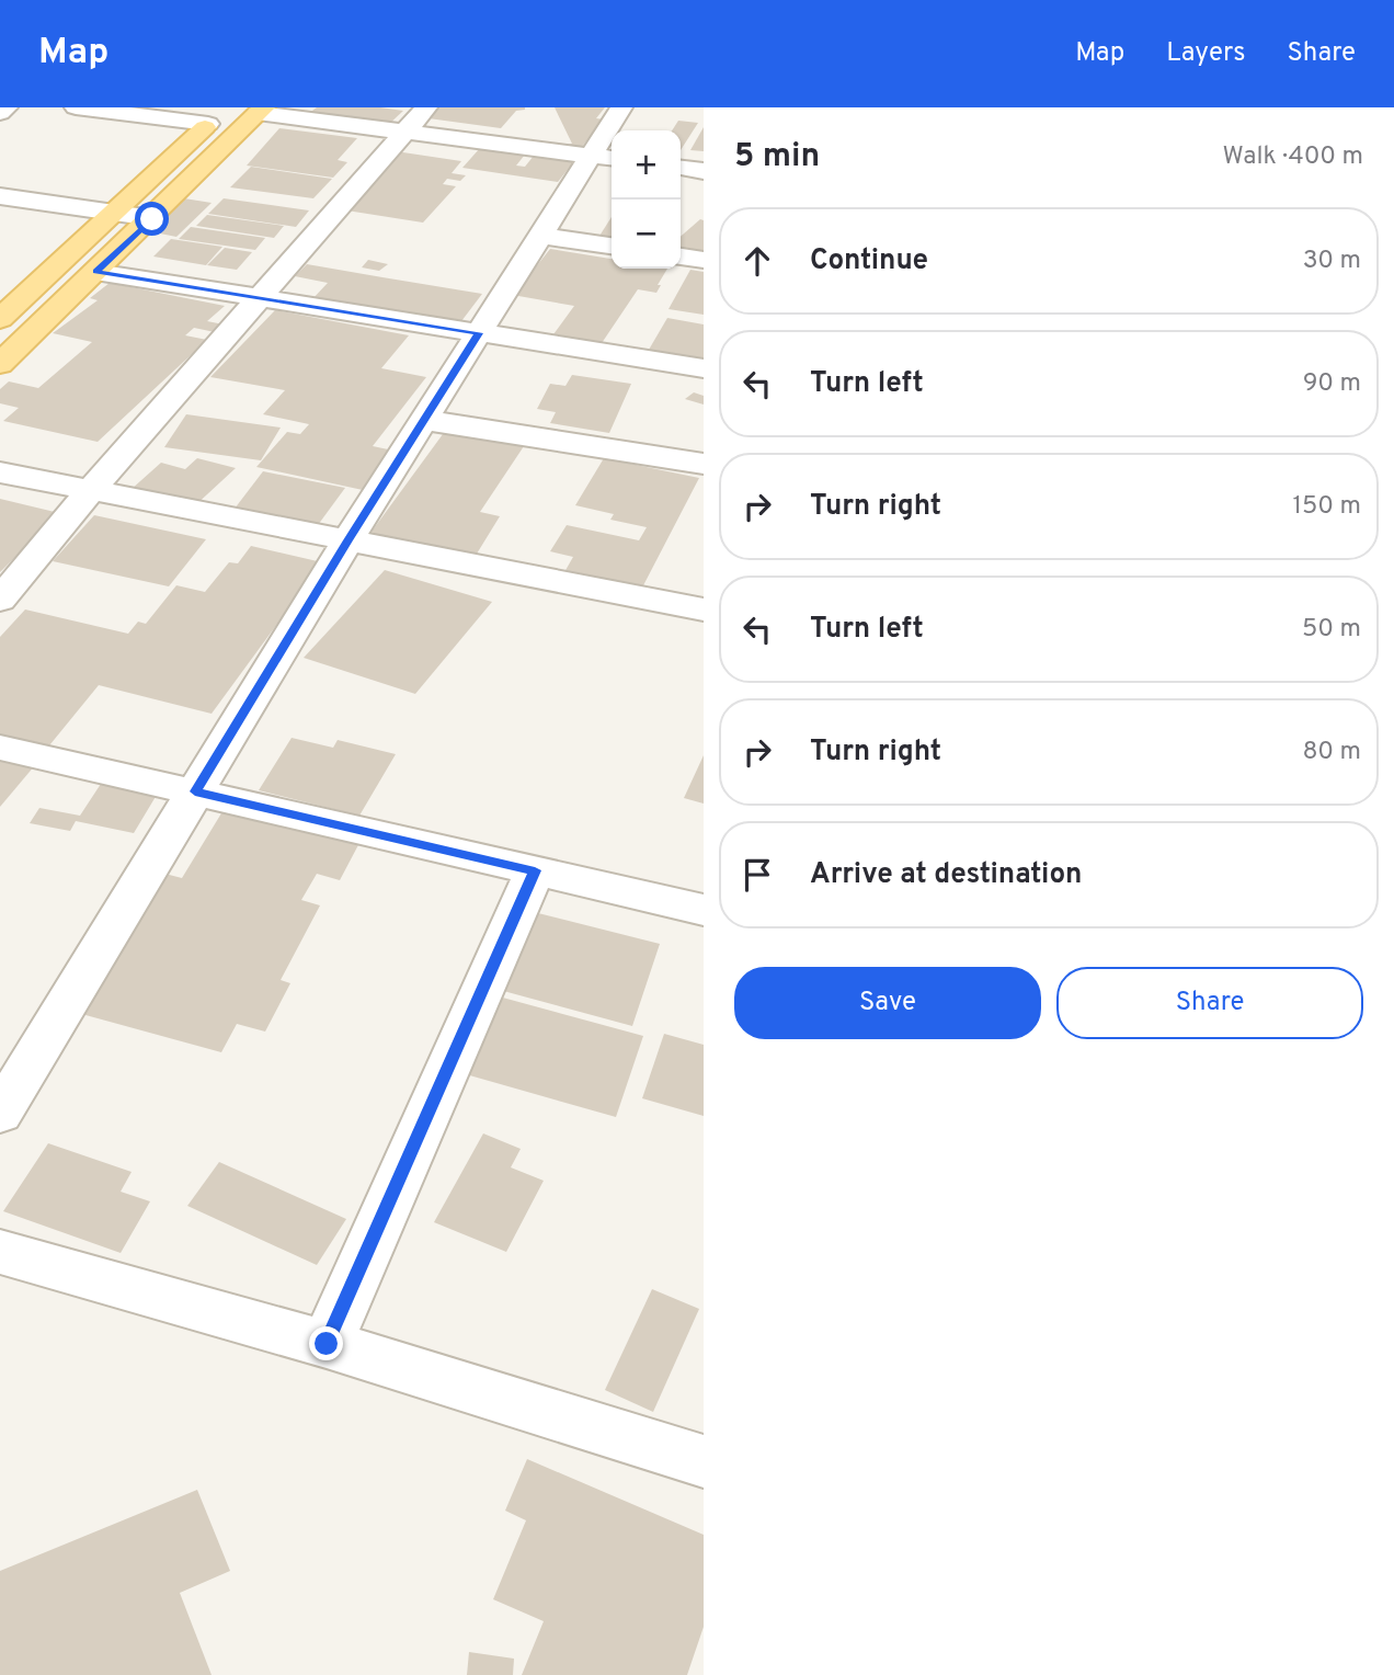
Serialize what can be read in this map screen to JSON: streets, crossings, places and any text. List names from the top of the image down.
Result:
{
  "page": {
    "header": "Map",
    "nav": ["Map", "Layers", "Share"],
    "heading": ["5 min", "Walk · 400 m"],
    "map_buttons": ["+", "−"],
    "list": [
      ["Continue", "30 m"],
      ["Turn left", "90 m"],
      ["Turn right", "150 m"],
      ["Turn left", "50 m"],
      ["Turn right", "80 m"],
      "Arrive at destination"
    ],
    "buttons": ["Save", "Share"]
  }
}
